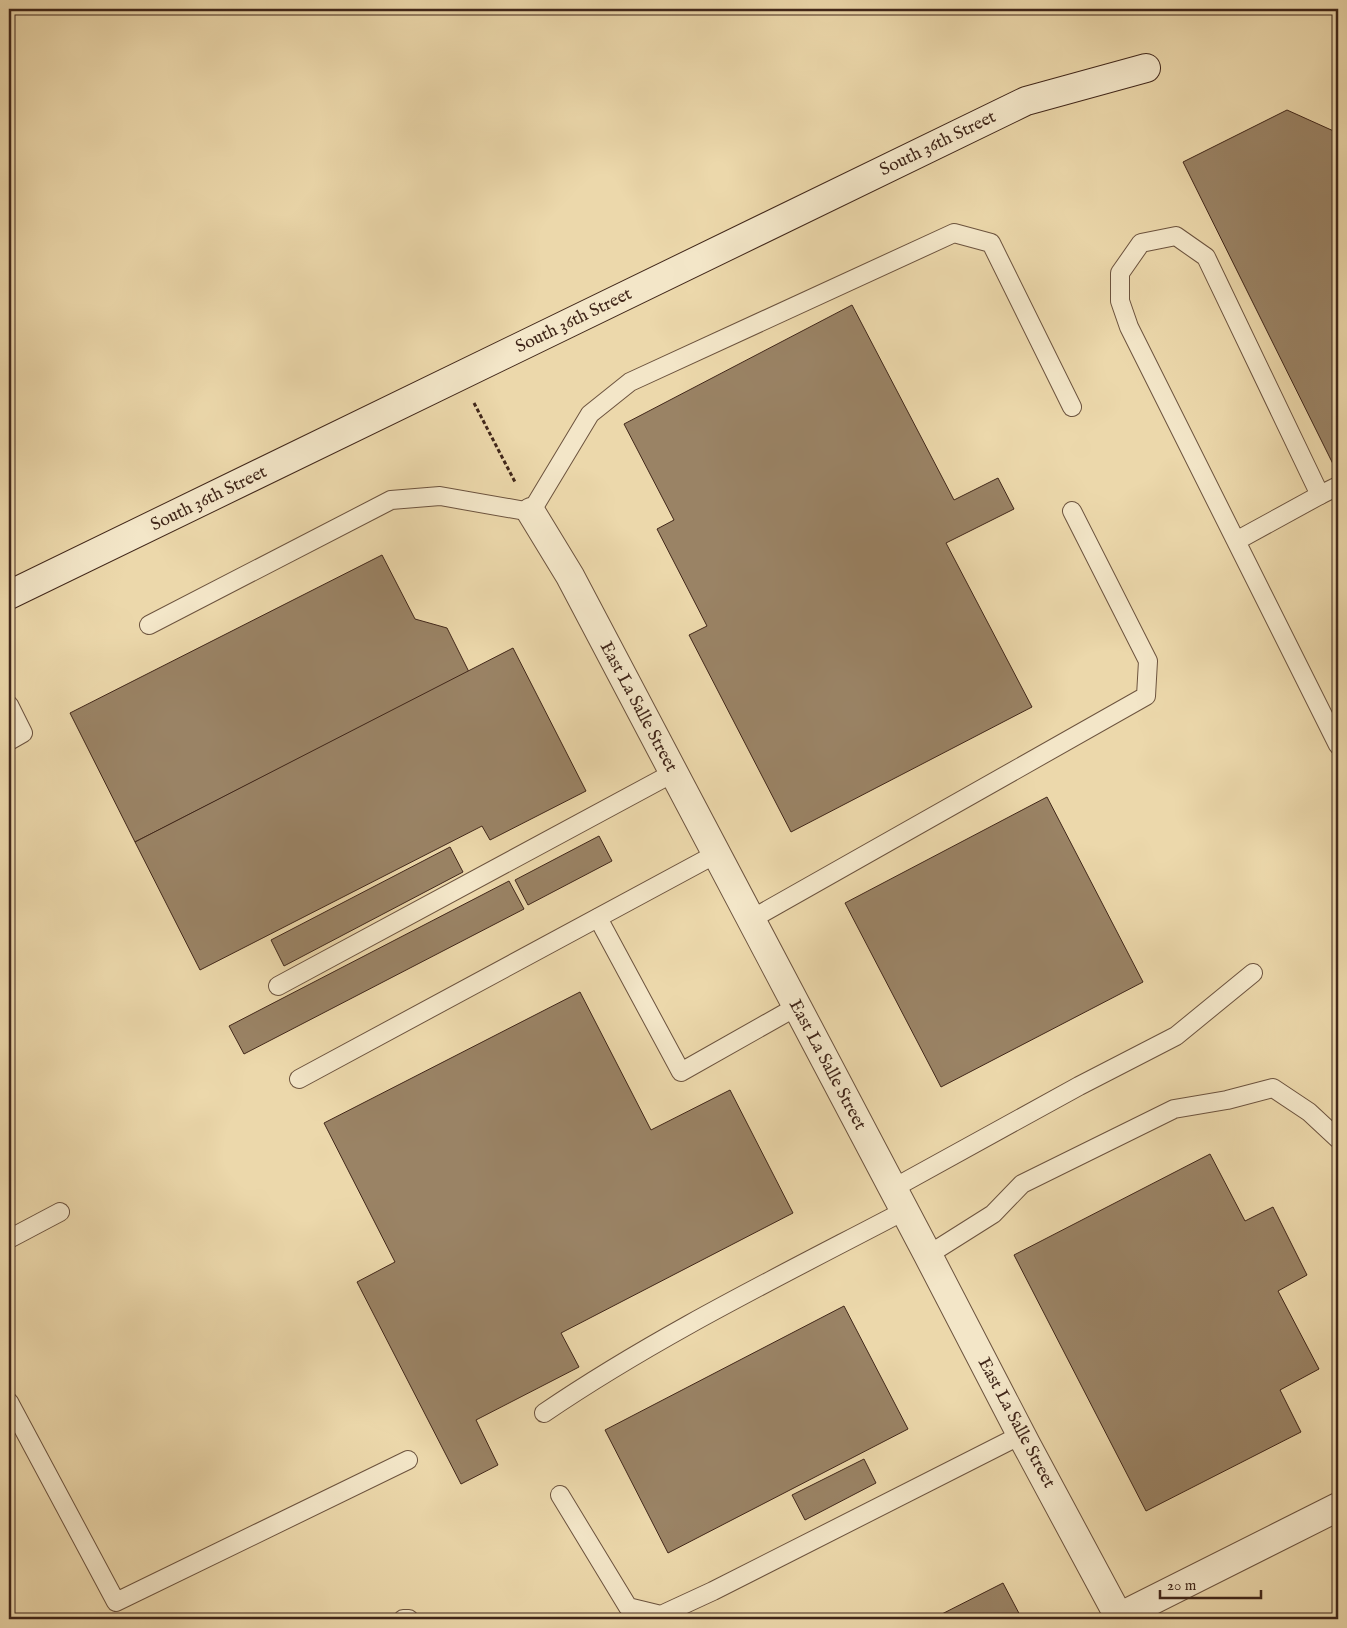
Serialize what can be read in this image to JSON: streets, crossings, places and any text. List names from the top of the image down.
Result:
{
  "streets": {
    "street": ["South 36th Street", "East La Salle Street"]
  },
  "scale_bar": "20 m"
}
